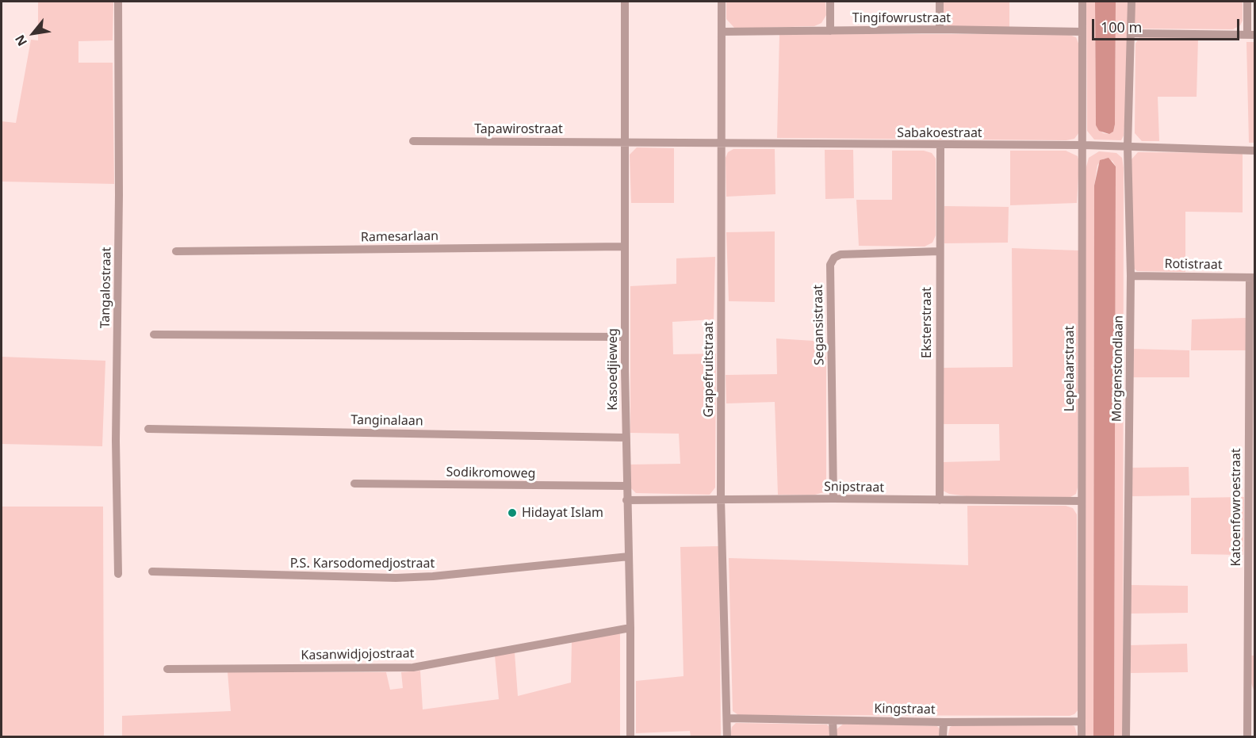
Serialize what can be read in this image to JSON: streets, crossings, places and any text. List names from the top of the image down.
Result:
{
  "streets": {
    "street": [
      "Tingifowrustraat",
      "Tapawirostraat",
      "Sabakoestraat",
      "Ramesarlaan",
      "Rotistraat",
      "Tangalostraat",
      "Eksterstraat",
      "Segansistraat",
      "Lepelaarstraat",
      "Morgenstondlaan",
      "Kasoedjieweg",
      "Grapefruitstraat",
      "Tanginalaan",
      "Sodikromoweg",
      "Snipstraat",
      "Katoenfowroestraat",
      "P.S. Karsodomedjostraat",
      "Kasanwidjojostraat",
      "Kingstraat"
    ]
  },
  "crossings": [
    ["Tingifowrustraat", "Lepelaarstraat"],
    ["Tingifowrustraat", "Grapefruitstraat"],
    ["Tapawirostraat", "Sabakoestraat"],
    ["Tapawirostraat", "Kasoedjieweg"],
    ["Sabakoestraat", "Eksterstraat"],
    ["Sabakoestraat", "Lepelaarstraat"],
    ["Sabakoestraat", "Morgenstondlaan"],
    ["Sabakoestraat", "Kasoedjieweg"],
    ["Sabakoestraat", "Grapefruitstraat"],
    ["Ramesarlaan", "Kasoedjieweg"],
    ["Rotistraat", "Morgenstondlaan"],
    ["Rotistraat", "Katoenfowroestraat"],
    ["Eksterstraat", "Segansistraat"],
    ["Eksterstraat", "Snipstraat"],
    ["Segansistraat", "Snipstraat"],
    ["Lepelaarstraat", "Snipstraat"],
    ["Lepelaarstraat", "Kingstraat"],
    ["Kasoedjieweg", "Tanginalaan"],
    ["Kasoedjieweg", "Sodikromoweg"],
    ["Kasoedjieweg", "Snipstraat"],
    ["Kasoedjieweg", "P.S. Karsodomedjostraat"],
    ["Kasoedjieweg", "Kasanwidjojostraat"],
    ["Grapefruitstraat", "Snipstraat"],
    ["Grapefruitstraat", "Kingstraat"]
  ],
  "places": ["Hidayat Islam"],
  "scale_bar": "100 m",
  "north": "bottom left"
}
